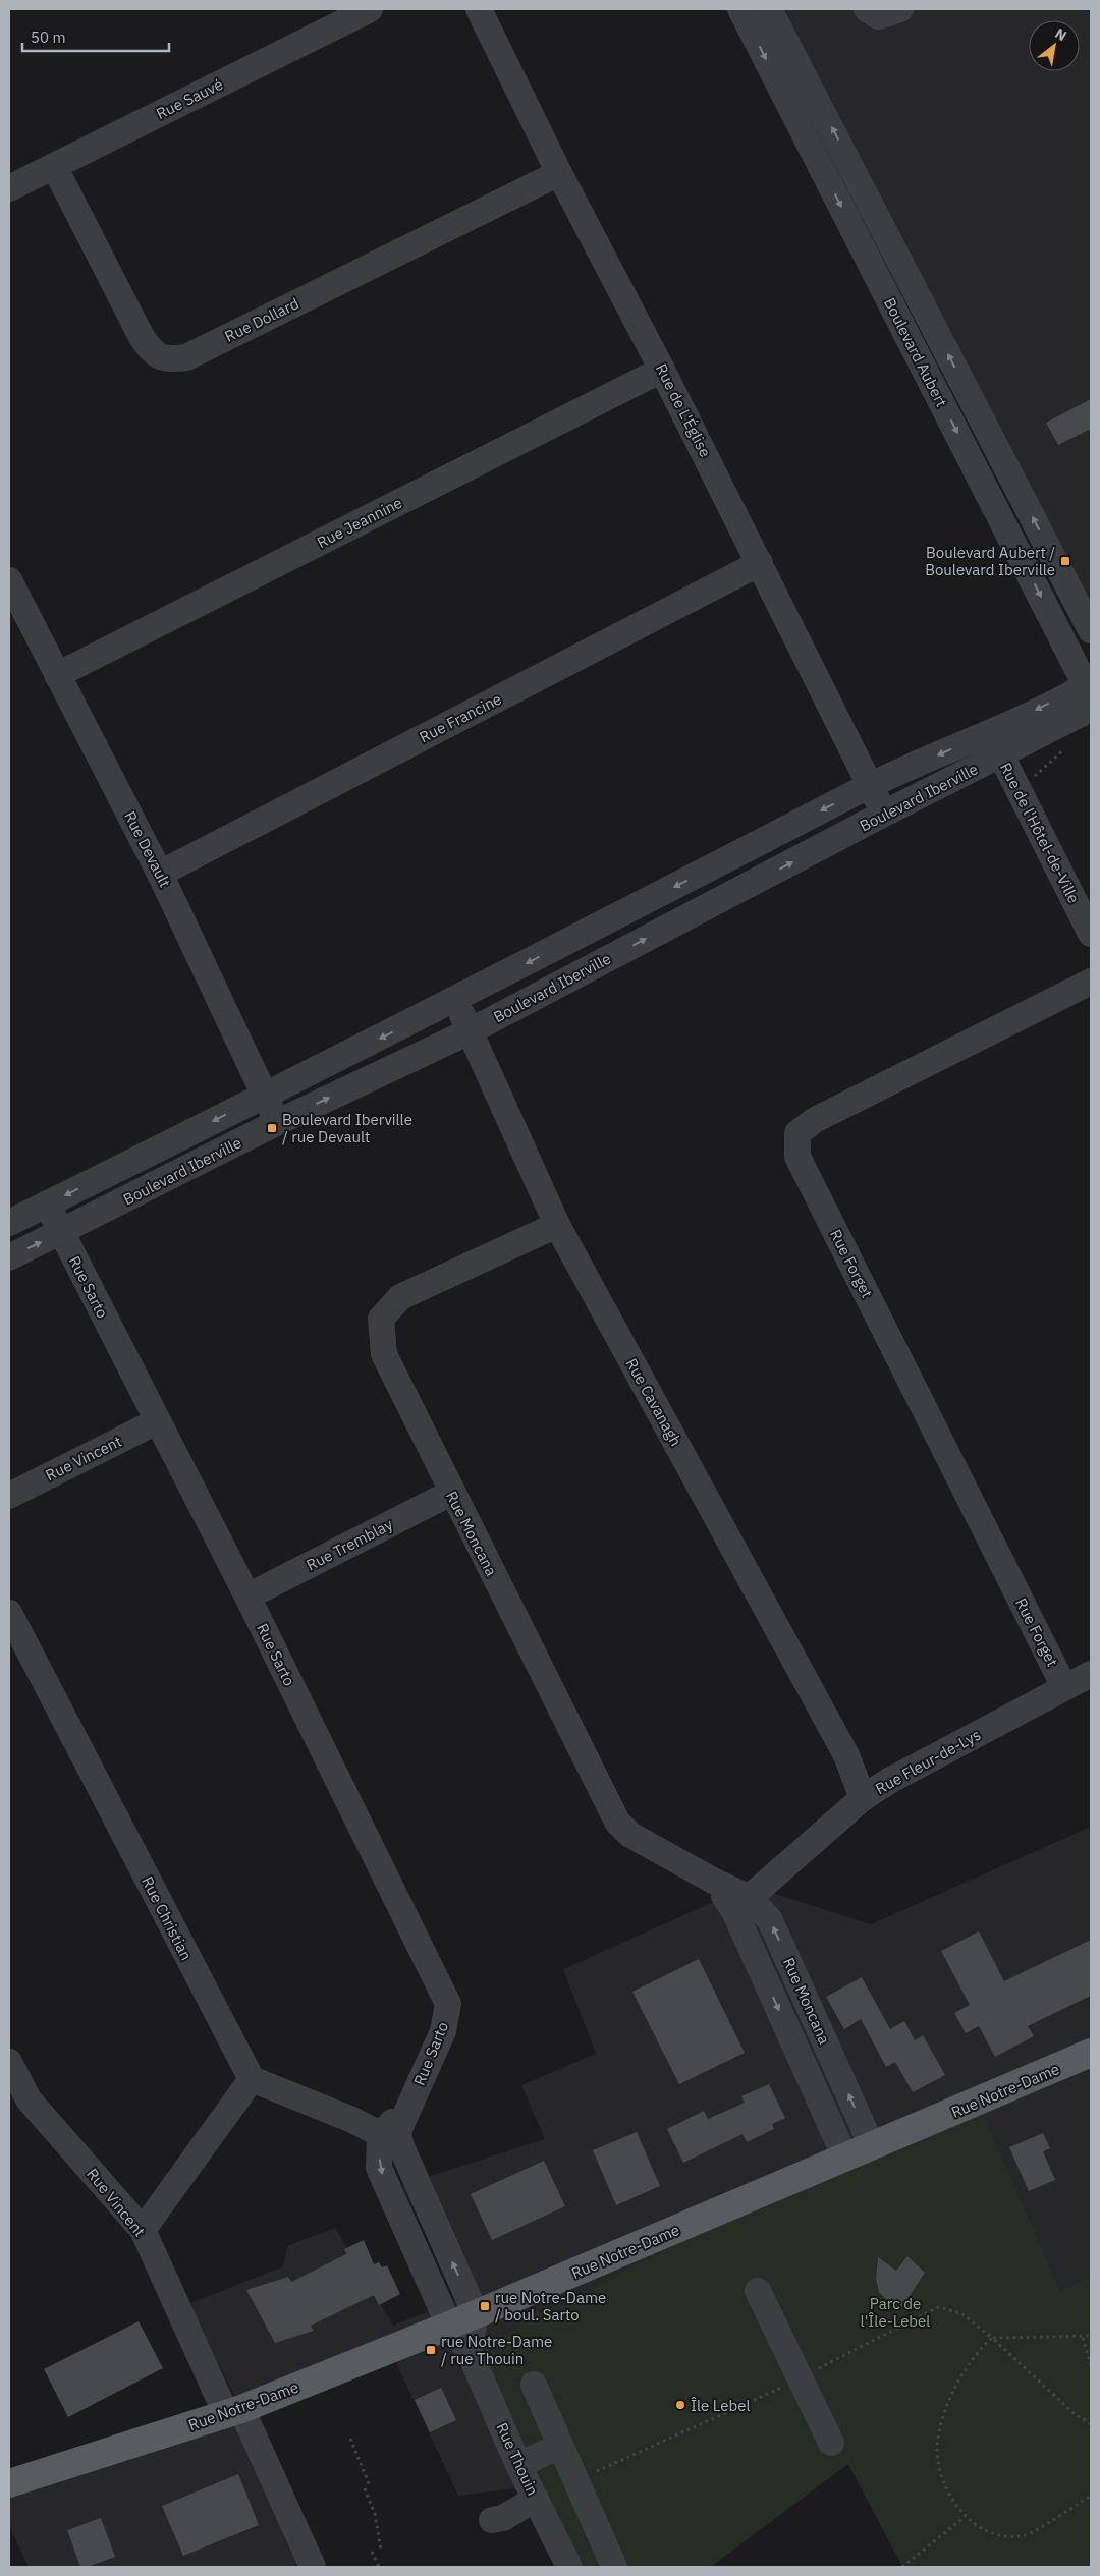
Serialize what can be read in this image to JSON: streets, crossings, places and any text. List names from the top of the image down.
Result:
{
  "streets": {
    "main road": ["Rue Notre-Dame"],
    "street": [
      "Rue Sauvé",
      "Rue Dollard",
      "Boulevard Aubert",
      "Rue de L'Église",
      "Rue Jeannine",
      "Rue Francine",
      "Boulevard Iberville",
      "Rue de l'Hôtel-de-Ville",
      "Rue Devault",
      "Rue Forget",
      "Rue Sarto",
      "Rue Cavanagh",
      "Rue Vincent",
      "Rue Moncana",
      "Rue Tremblay",
      "Rue Fleur-de-Lys",
      "Rue Christian",
      "Rue Thouin"
    ]
  },
  "crossings": [
    ["Rue Sauvé", "Rue Dollard"],
    ["Rue Dollard", "Rue de L'Église"],
    ["Boulevard Aubert", "Boulevard Iberville"],
    ["Rue de L'Église", "Rue Jeannine"],
    ["Rue de L'Église", "Rue Francine"],
    ["Rue de L'Église", "Boulevard Iberville"],
    ["Rue Jeannine", "Rue Devault"],
    ["Rue Francine", "Rue Devault"],
    ["Boulevard Iberville", "Rue de l'Hôtel-de-Ville"],
    ["Boulevard Iberville", "Rue Devault"],
    ["Boulevard Iberville", "Rue Sarto"],
    ["Boulevard Iberville", "Rue Cavanagh"],
    ["Rue Forget", "Rue Fleur-de-Lys"],
    ["Rue Sarto", "Rue Vincent"],
    ["Rue Sarto", "Rue Tremblay"],
    ["Rue Cavanagh", "Rue Moncana"],
    ["Rue Cavanagh", "Rue Fleur-de-Lys"],
    ["Rue Vincent", "Rue Notre-Dame"],
    ["Rue Moncana", "Rue Tremblay"],
    ["Rue Moncana", "Rue Fleur-de-Lys"],
    ["Rue Moncana", "Rue Notre-Dame"],
    ["Rue Notre-Dame", "Rue Thouin"]
  ],
  "parks": ["Parc de l'Île-Lebel"],
  "places": {
    "transit": [
      "Boulevard Aubert / Boulevard Iberville",
      "Boulevard Iberville / rue Devault",
      "rue Notre-Dame / boul. Sarto",
      "rue Notre-Dame / rue Thouin"
    ],
    "other": ["Île Lebel"]
  },
  "scale_bar": "50 m",
  "north": "top right"
}
